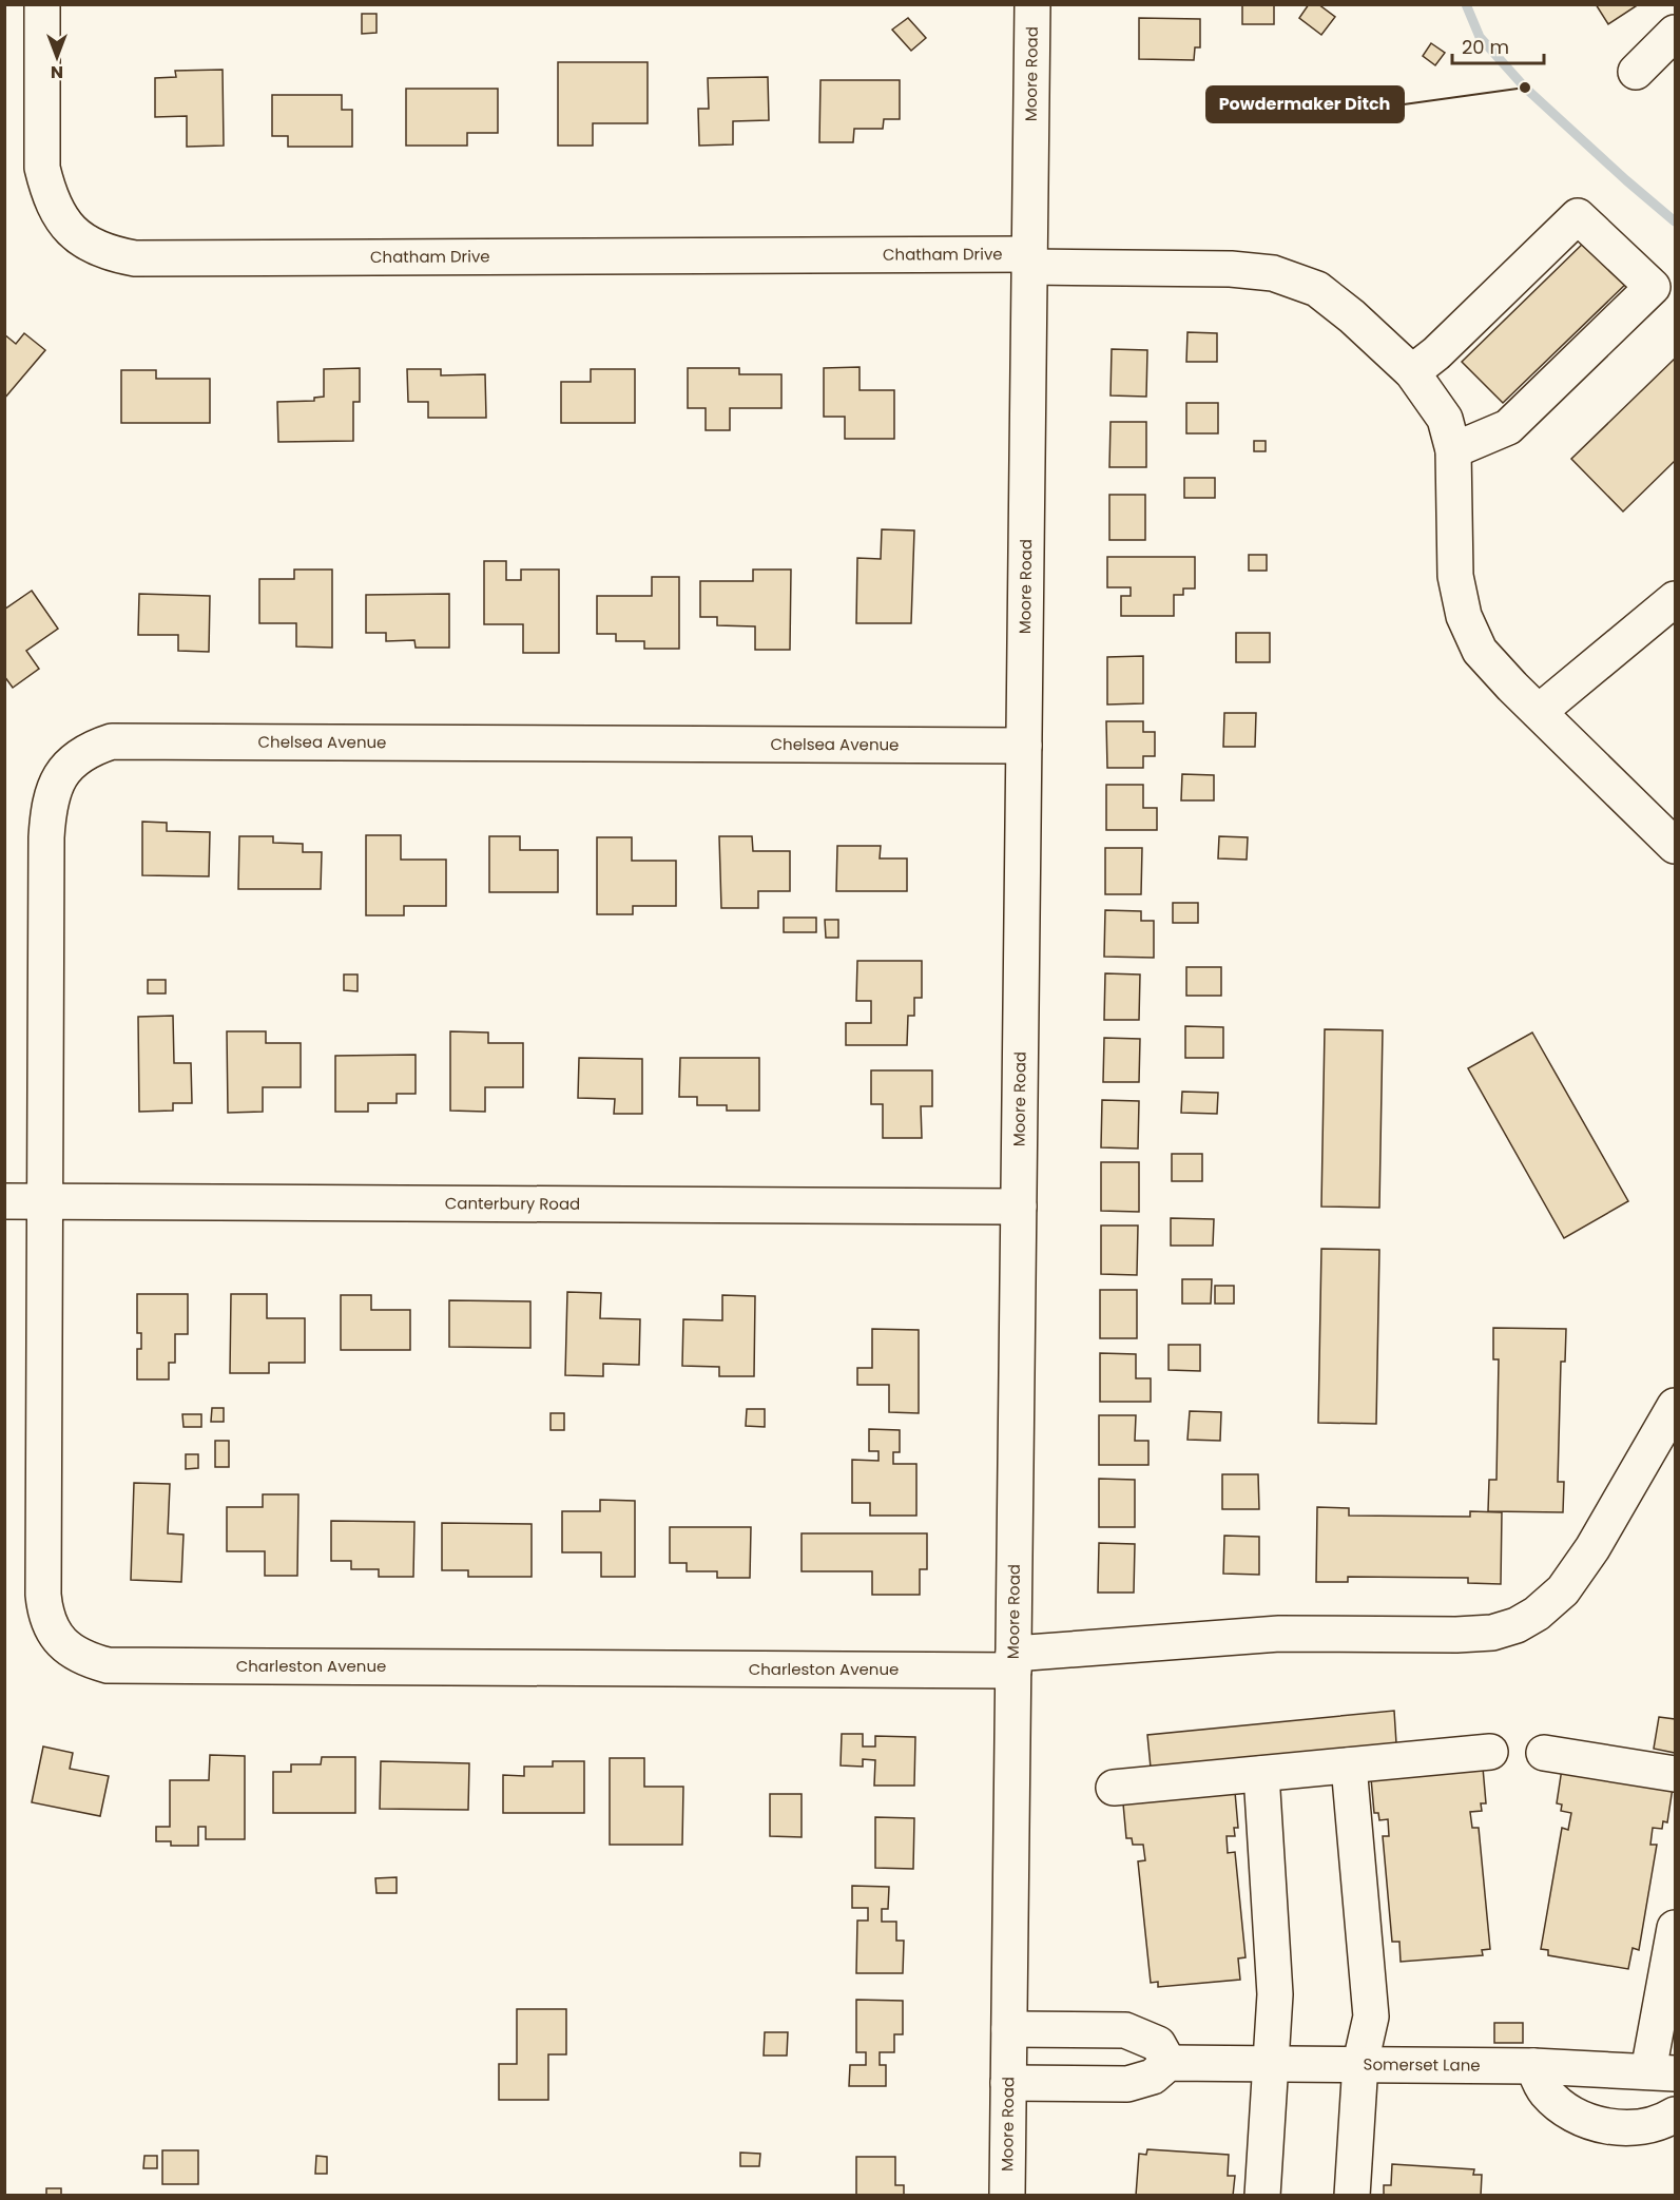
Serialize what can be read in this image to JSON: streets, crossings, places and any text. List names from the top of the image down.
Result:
{
  "streets": {
    "street": [
      "Moore Road",
      "Chatham Drive",
      "Chelsea Avenue",
      "Canterbury Road",
      "Charleston Avenue",
      "Somerset Lane"
    ]
  },
  "crossings": [
    ["Moore Road", "Chatham Drive"],
    ["Moore Road", "Chelsea Avenue"],
    ["Moore Road", "Canterbury Road"],
    ["Moore Road", "Charleston Avenue"],
    ["Chelsea Avenue", "Canterbury Road"],
    ["Chelsea Avenue", "Charleston Avenue"],
    ["Canterbury Road", "Charleston Avenue"]
  ],
  "places": ["Powdermaker Ditch"],
  "scale_bar": "20 m",
  "north": "bottom"
}
